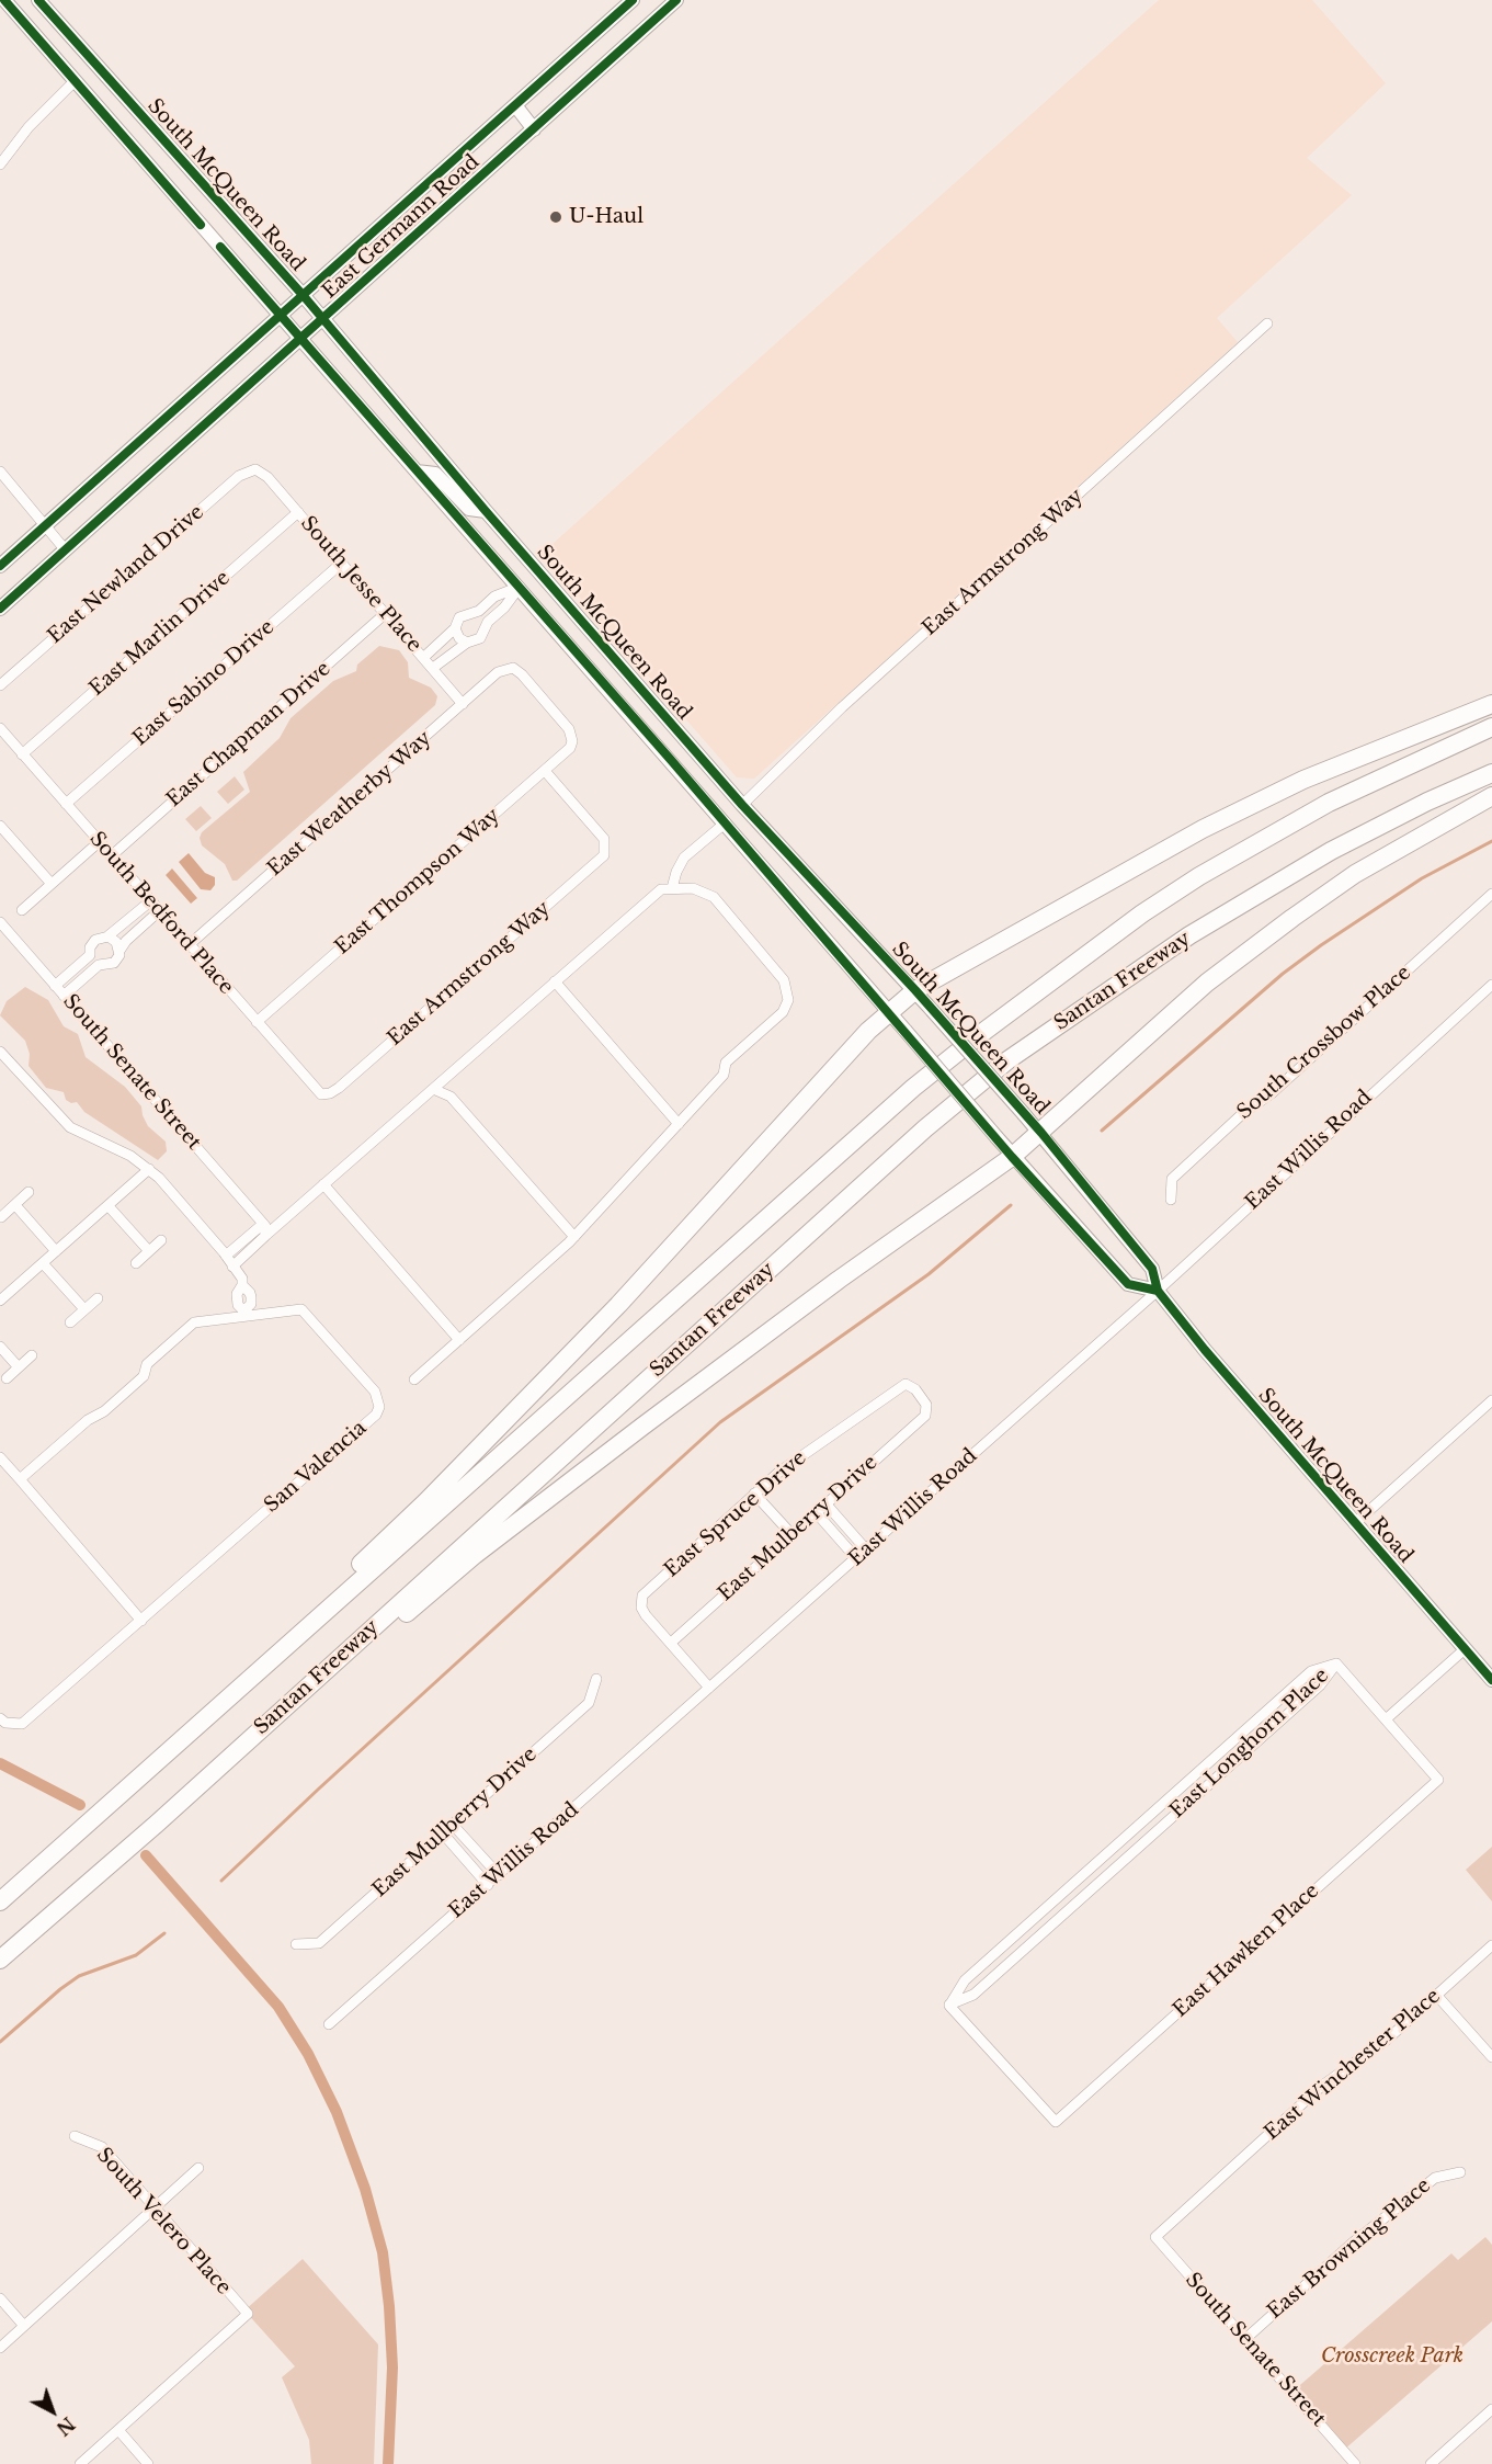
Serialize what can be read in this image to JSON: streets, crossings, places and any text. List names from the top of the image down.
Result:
{
  "streets": {
    "highway": ["Santan Freeway"],
    "main road": ["South McQueen Road", "East Germann Road"],
    "street": [
      "East Armstrong Way",
      "East Newland Drive",
      "South Jesse Place",
      "East Marlin Drive",
      "East Sabino Drive",
      "East Chapman Drive",
      "East Weatherby Way",
      "East Thompson Way",
      "South Bedford Place",
      "South Crossbow Place",
      "South Senate Street",
      "East Willis Road",
      "San Valencia",
      "East Spruce Drive",
      "East Mulberry Drive",
      "East Longhorn Place",
      "East Mullberry Drive",
      "East Hawken Place",
      "East Winchester Place",
      "South Velero Place",
      "East Browning Place"
    ]
  },
  "crossings": [
    ["South McQueen Road", "East Germann Road"],
    ["South McQueen Road", "East Armstrong Way"],
    ["South McQueen Road", "East Willis Road"],
    ["East Armstrong Way", "East Thompson Way"],
    ["East Armstrong Way", "South Bedford Place"],
    ["East Newland Drive", "South Jesse Place"],
    ["South Jesse Place", "East Marlin Drive"],
    ["South Jesse Place", "East Sabino Drive"],
    ["South Jesse Place", "East Chapman Drive"],
    ["South Jesse Place", "East Weatherby Way"],
    ["East Marlin Drive", "South Bedford Place"],
    ["East Sabino Drive", "South Bedford Place"],
    ["East Chapman Drive", "South Bedford Place"],
    ["East Weatherby Way", "East Thompson Way"],
    ["East Weatherby Way", "South Bedford Place"],
    ["East Thompson Way", "South Bedford Place"],
    ["South Senate Street", "East Winchester Place"],
    ["South Senate Street", "East Browning Place"],
    ["East Spruce Drive", "East Mulberry Drive"],
    ["East Longhorn Place", "East Hawken Place"]
  ],
  "parks": ["Crosscreek Park"],
  "places": ["U-Haul"],
  "north": "bottom right"
}
